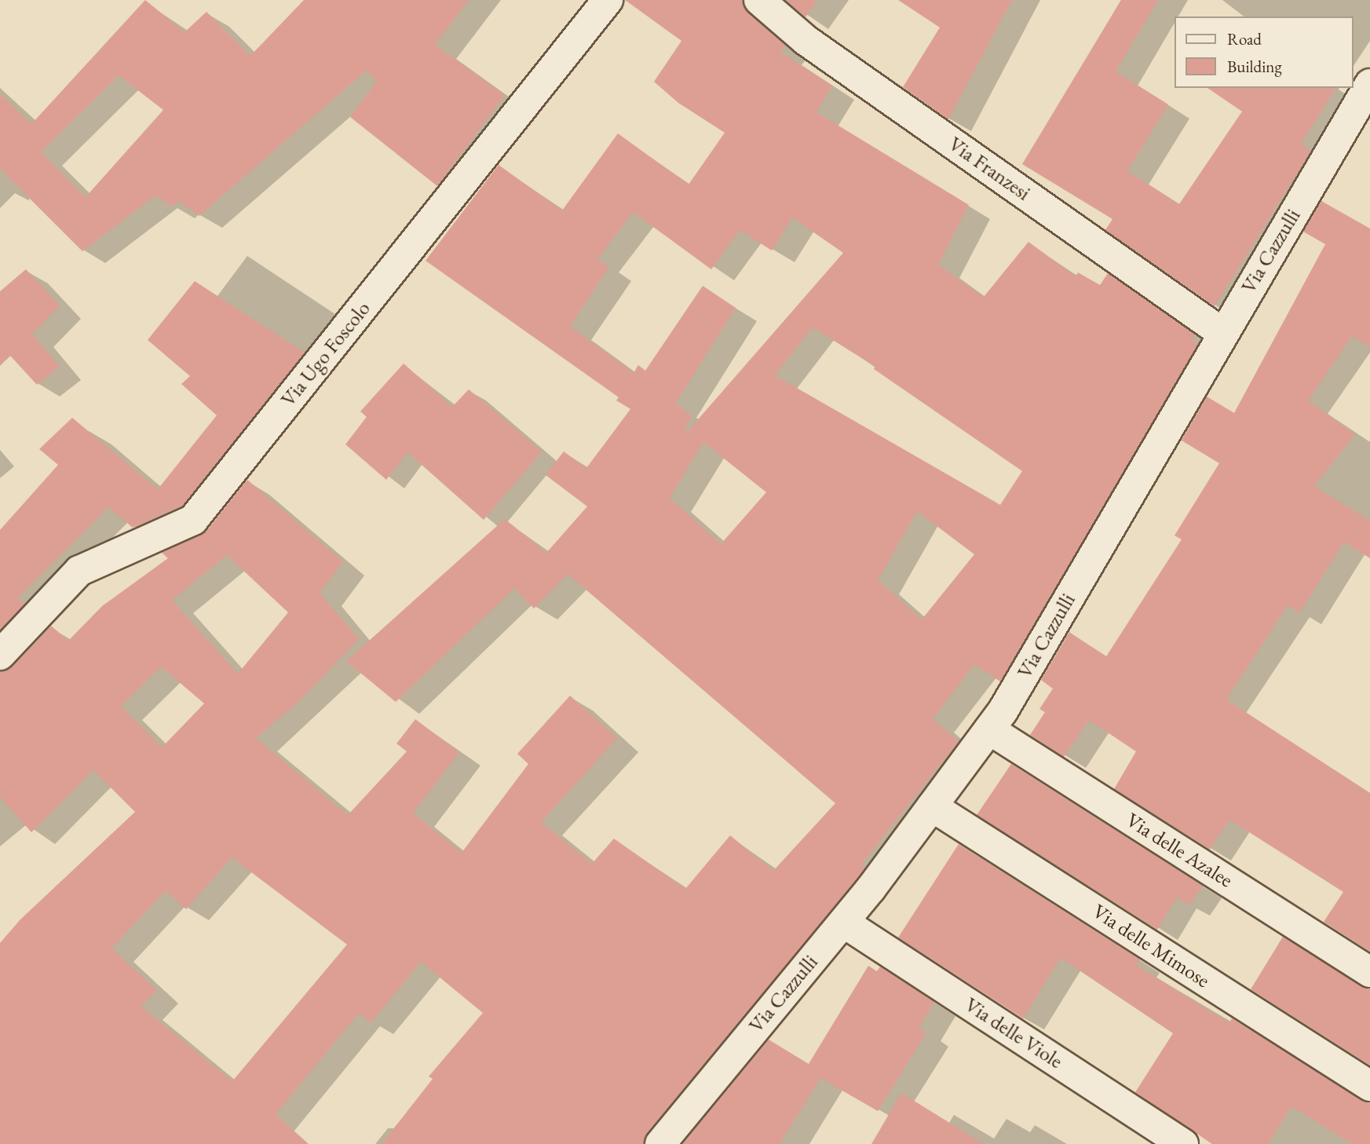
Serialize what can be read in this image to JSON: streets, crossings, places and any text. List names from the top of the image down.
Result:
{
  "streets": {
    "street": [
      "Via Franzesi",
      "Via Cazzulli",
      "Via Ugo Foscolo",
      "Via delle Azalee",
      "Via delle Mimose",
      "Via delle Viole"
    ]
  },
  "crossings": [
    ["Via Franzesi", "Via Cazzulli"],
    ["Via Cazzulli", "Via delle Azalee"],
    ["Via Cazzulli", "Via delle Mimose"],
    ["Via Cazzulli", "Via delle Viole"]
  ],
  "legend": ["Road", "Building"]
}
